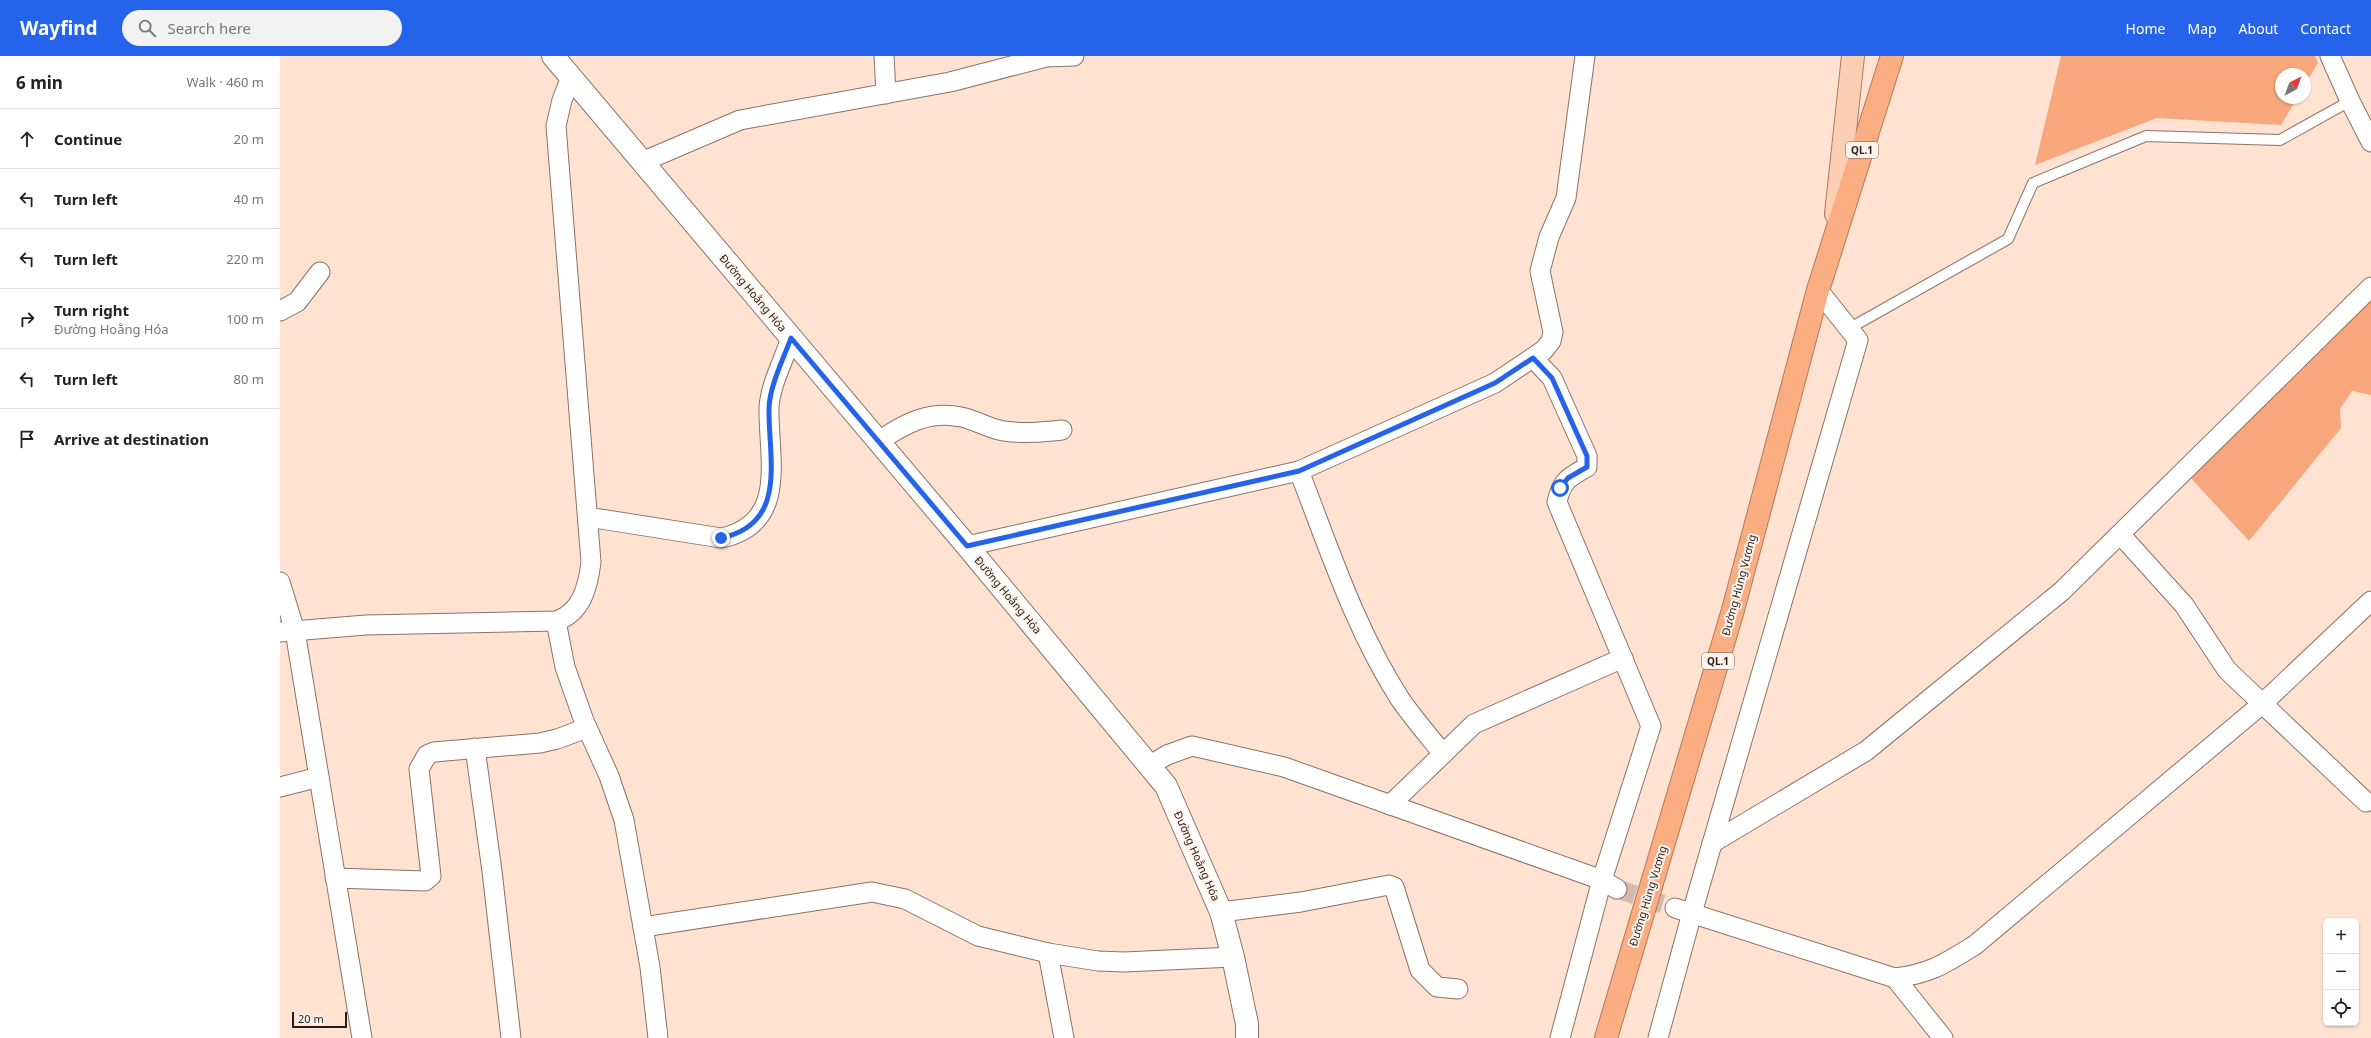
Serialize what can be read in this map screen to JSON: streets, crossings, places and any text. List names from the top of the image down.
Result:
{
  "streets": {
    "highway": ["QL.1", "Đường Hùng Vương"],
    "main road": ["Đường Hoằng Hóa"]
  },
  "scale_bar": "20 m",
  "north": "top right",
  "page": {
    "header": "Wayfind",
    "search": "Search here",
    "nav": [
      "Home",
      "Map",
      "About",
      "Contact"
    ],
    "heading": ["6 min", "Walk · 460 m"],
    "list": [
      ["Continue", "20 m"],
      ["Turn left", "40 m"],
      ["Turn left", "220 m"],
      ["Turn right", "Đường Hoằng Hóa", "100 m"],
      ["Turn left", "80 m"],
      "Arrive at destination"
    ],
    "map_buttons": ["+", "−"],
    "scale": "20 m"
  }
}
